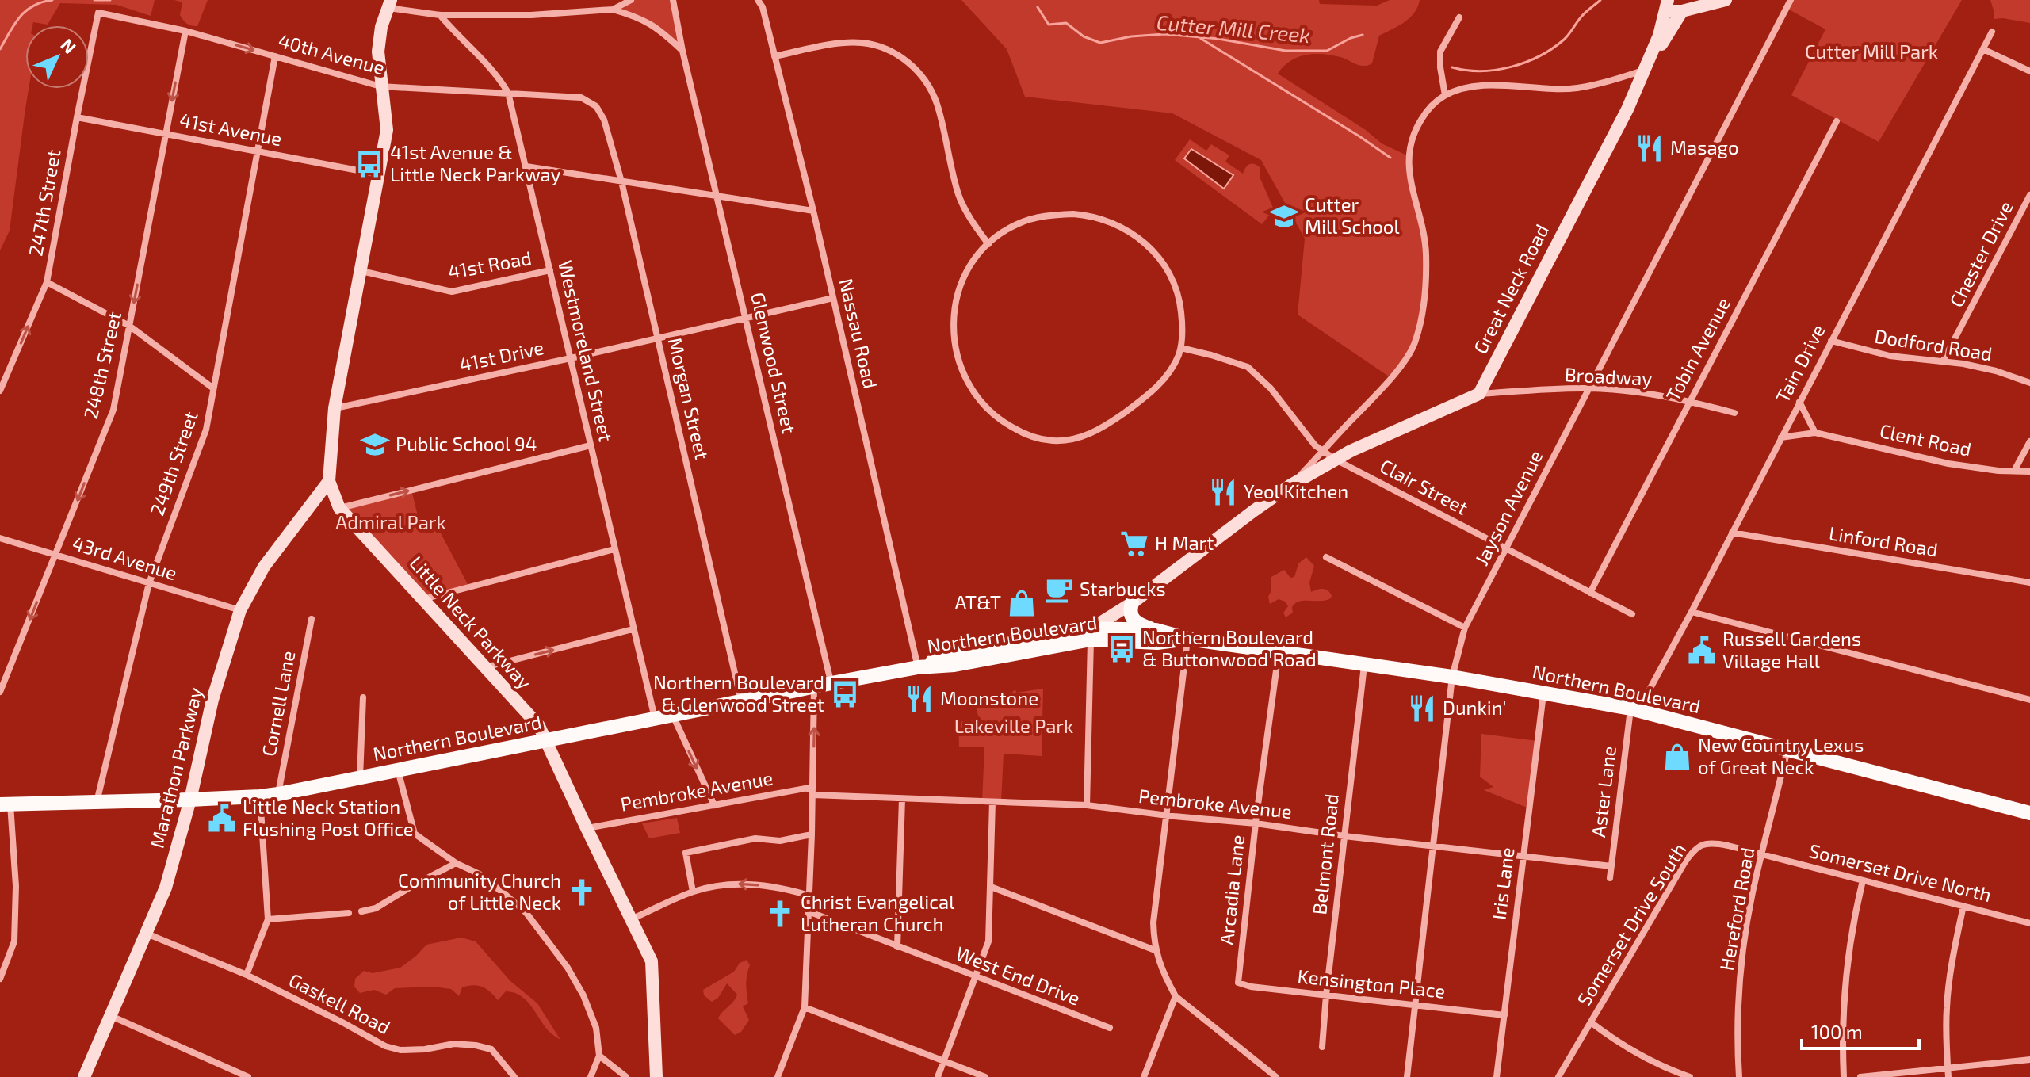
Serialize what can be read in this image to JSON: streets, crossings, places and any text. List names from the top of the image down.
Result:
{
  "streets": {
    "main road": ["Northern Boulevard"],
    "street": [
      "40th Avenue",
      "41st Avenue",
      "247th Street",
      "Chester Drive",
      "41st Road",
      "Great Neck Road",
      "Nassau Road",
      "Dodford Road",
      "Tobin Avenue",
      "Westmoreland Street",
      "41st Drive",
      "Glenwood Street",
      "Tain Drive",
      "248th Street",
      "Broadway",
      "Morgan Street",
      "Clent Road",
      "249th Street",
      "Clair Street",
      "Jayson Avenue",
      "Linford Road",
      "43rd Avenue",
      "Little Neck Parkway",
      "Cornell Lane",
      "Marathon Parkway",
      "Pembroke Avenue",
      "Aster Lane",
      "Belmont Road",
      "Somerset Drive North",
      "Iris Lane",
      "Arcadia Lane",
      "Hereford Road",
      "Somerset Drive South",
      "West End Drive",
      "Kensington Place",
      "Gaskell Road"
    ]
  },
  "crossings": [
    ["40th Avenue", "247th Street"],
    ["40th Avenue", "Westmoreland Street"],
    ["40th Avenue", "248th Street"],
    ["40th Avenue", "Morgan Street"],
    ["40th Avenue", "249th Street"],
    ["40th Avenue", "Little Neck Parkway"],
    ["41st Avenue", "247th Street"],
    ["41st Avenue", "248th Street"],
    ["41st Avenue", "249th Street"],
    ["41st Avenue", "Little Neck Parkway"],
    ["Chester Drive", "Dodford Road"],
    ["41st Road", "Westmoreland Street"],
    ["41st Road", "Little Neck Parkway"],
    ["Great Neck Road", "Broadway"],
    ["Nassau Road", "41st Drive"],
    ["Nassau Road", "Northern Boulevard"],
    ["Dodford Road", "Tain Drive"],
    ["Tobin Avenue", "Broadway"],
    ["Tobin Avenue", "Clair Street"],
    ["Westmoreland Street", "41st Drive"],
    ["Westmoreland Street", "Northern Boulevard"],
    ["41st Drive", "Glenwood Street"],
    ["41st Drive", "Morgan Street"],
    ["41st Drive", "Little Neck Parkway"],
    ["Glenwood Street", "Northern Boulevard"],
    ["Tain Drive", "Clent Road"],
    ["Tain Drive", "Linford Road"],
    ["Tain Drive", "Northern Boulevard"],
    ["Tain Drive", "Aster Lane"],
    ["248th Street", "43rd Avenue"],
    ["Broadway", "Jayson Avenue"],
    ["Morgan Street", "Northern Boulevard"],
    ["249th Street", "43rd Avenue"],
    ["249th Street", "Northern Boulevard"],
    ["Clair Street", "Jayson Avenue"],
    ["Jayson Avenue", "Northern Boulevard"],
    ["Jayson Avenue", "Pembroke Avenue"],
    ["Jayson Avenue", "Kensington Place"],
    ["43rd Avenue", "Marathon Parkway"],
    ["Little Neck Parkway", "Northern Boulevard"],
    ["Little Neck Parkway", "Marathon Parkway"],
    ["Little Neck Parkway", "Pembroke Avenue"],
    ["Northern Boulevard", "Cornell Lane"],
    ["Northern Boulevard", "Marathon Parkway"],
    ["Northern Boulevard", "Aster Lane"],
    ["Northern Boulevard", "Belmont Road"],
    ["Northern Boulevard", "Iris Lane"],
    ["Northern Boulevard", "Arcadia Lane"],
    ["Northern Boulevard", "Hereford Road"],
    ["Marathon Parkway", "Gaskell Road"],
    ["Pembroke Avenue", "Aster Lane"],
    ["Pembroke Avenue", "Belmont Road"],
    ["Pembroke Avenue", "Iris Lane"],
    ["Pembroke Avenue", "Arcadia Lane"],
    ["Belmont Road", "Kensington Place"],
    ["Somerset Drive North", "Hereford Road"],
    ["Somerset Drive North", "Somerset Drive South"],
    ["Iris Lane", "Kensington Place"],
    ["Arcadia Lane", "Kensington Place"],
    ["Hereford Road", "Somerset Drive South"]
  ],
  "one_way": ["248th Street"],
  "water": ["Cutter Mill Creek"],
  "parks": ["Cutter Mill Park", "Admiral Park", "Lakeville Park"],
  "places": {
    "restaurant": [
      "Masago",
      "Yeol Kitchen",
      "Moonstone",
      "Dunkin'"
    ],
    "bus stop": ["41st Avenue & Little Neck Parkway", "Northern Boulevard & Buttonwood Road", "Northern Boulevard & Glenwood Street"],
    "school or university": ["Cutter Mill School", "Public School 94"],
    "supermarket": ["H Mart"],
    "cafe": ["Starbucks"],
    "shop": ["AT&T", "New Country Lexus of Great Neck"],
    "public building": ["Russell Gardens Village Hall", "Little Neck Station Flushing Post Office"],
    "church": ["Community Church of Little Neck", "Christ Evangelical Lutheran Church"]
  },
  "scale_bar": "100 m",
  "north": "top right"
}
